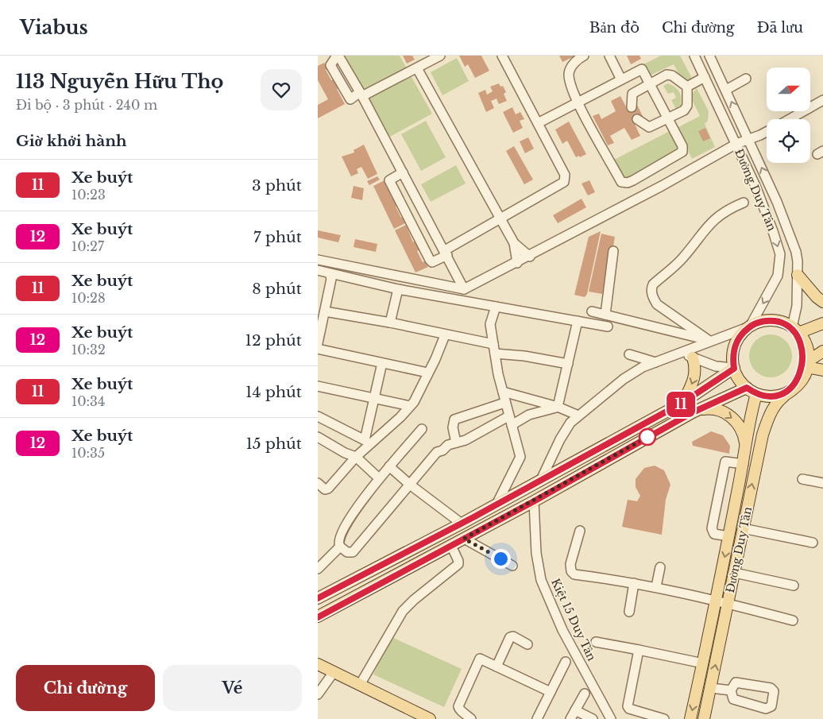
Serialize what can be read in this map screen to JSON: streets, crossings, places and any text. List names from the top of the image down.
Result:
{
  "streets": {
    "main road": ["Đường Duy Tân"],
    "street": ["Kiệt 15 Duy Tân"]
  },
  "lines": ["bus line 11"],
  "north": "right",
  "page": {
    "header": "Viabus",
    "nav": ["Bản đồ", "Chỉ đường", "Đã lưu"],
    "heading": [
      ["113 Nguyễn Hữu Thọ", "Đi bộ · 3 phút · 240 m"],
      "Giờ khởi hành"
    ],
    "on_map": "11",
    "list": [
      {
        "mark": "11",
        "name": "Xe buýt",
        "note": "10:23",
        "value": "3 phút"
      },
      {
        "mark": "12",
        "name": "Xe buýt",
        "note": "10:27",
        "value": "7 phút"
      },
      {
        "mark": "11",
        "name": "Xe buýt",
        "note": "10:28",
        "value": "8 phút"
      },
      {
        "mark": "12",
        "name": "Xe buýt",
        "note": "10:32",
        "value": "12 phút"
      },
      {
        "mark": "11",
        "name": "Xe buýt",
        "note": "10:34",
        "value": "14 phút"
      },
      {
        "mark": "12",
        "name": "Xe buýt",
        "note": "10:35",
        "value": "15 phút"
      }
    ],
    "buttons": ["Chỉ đường", "Vé"]
  }
}
